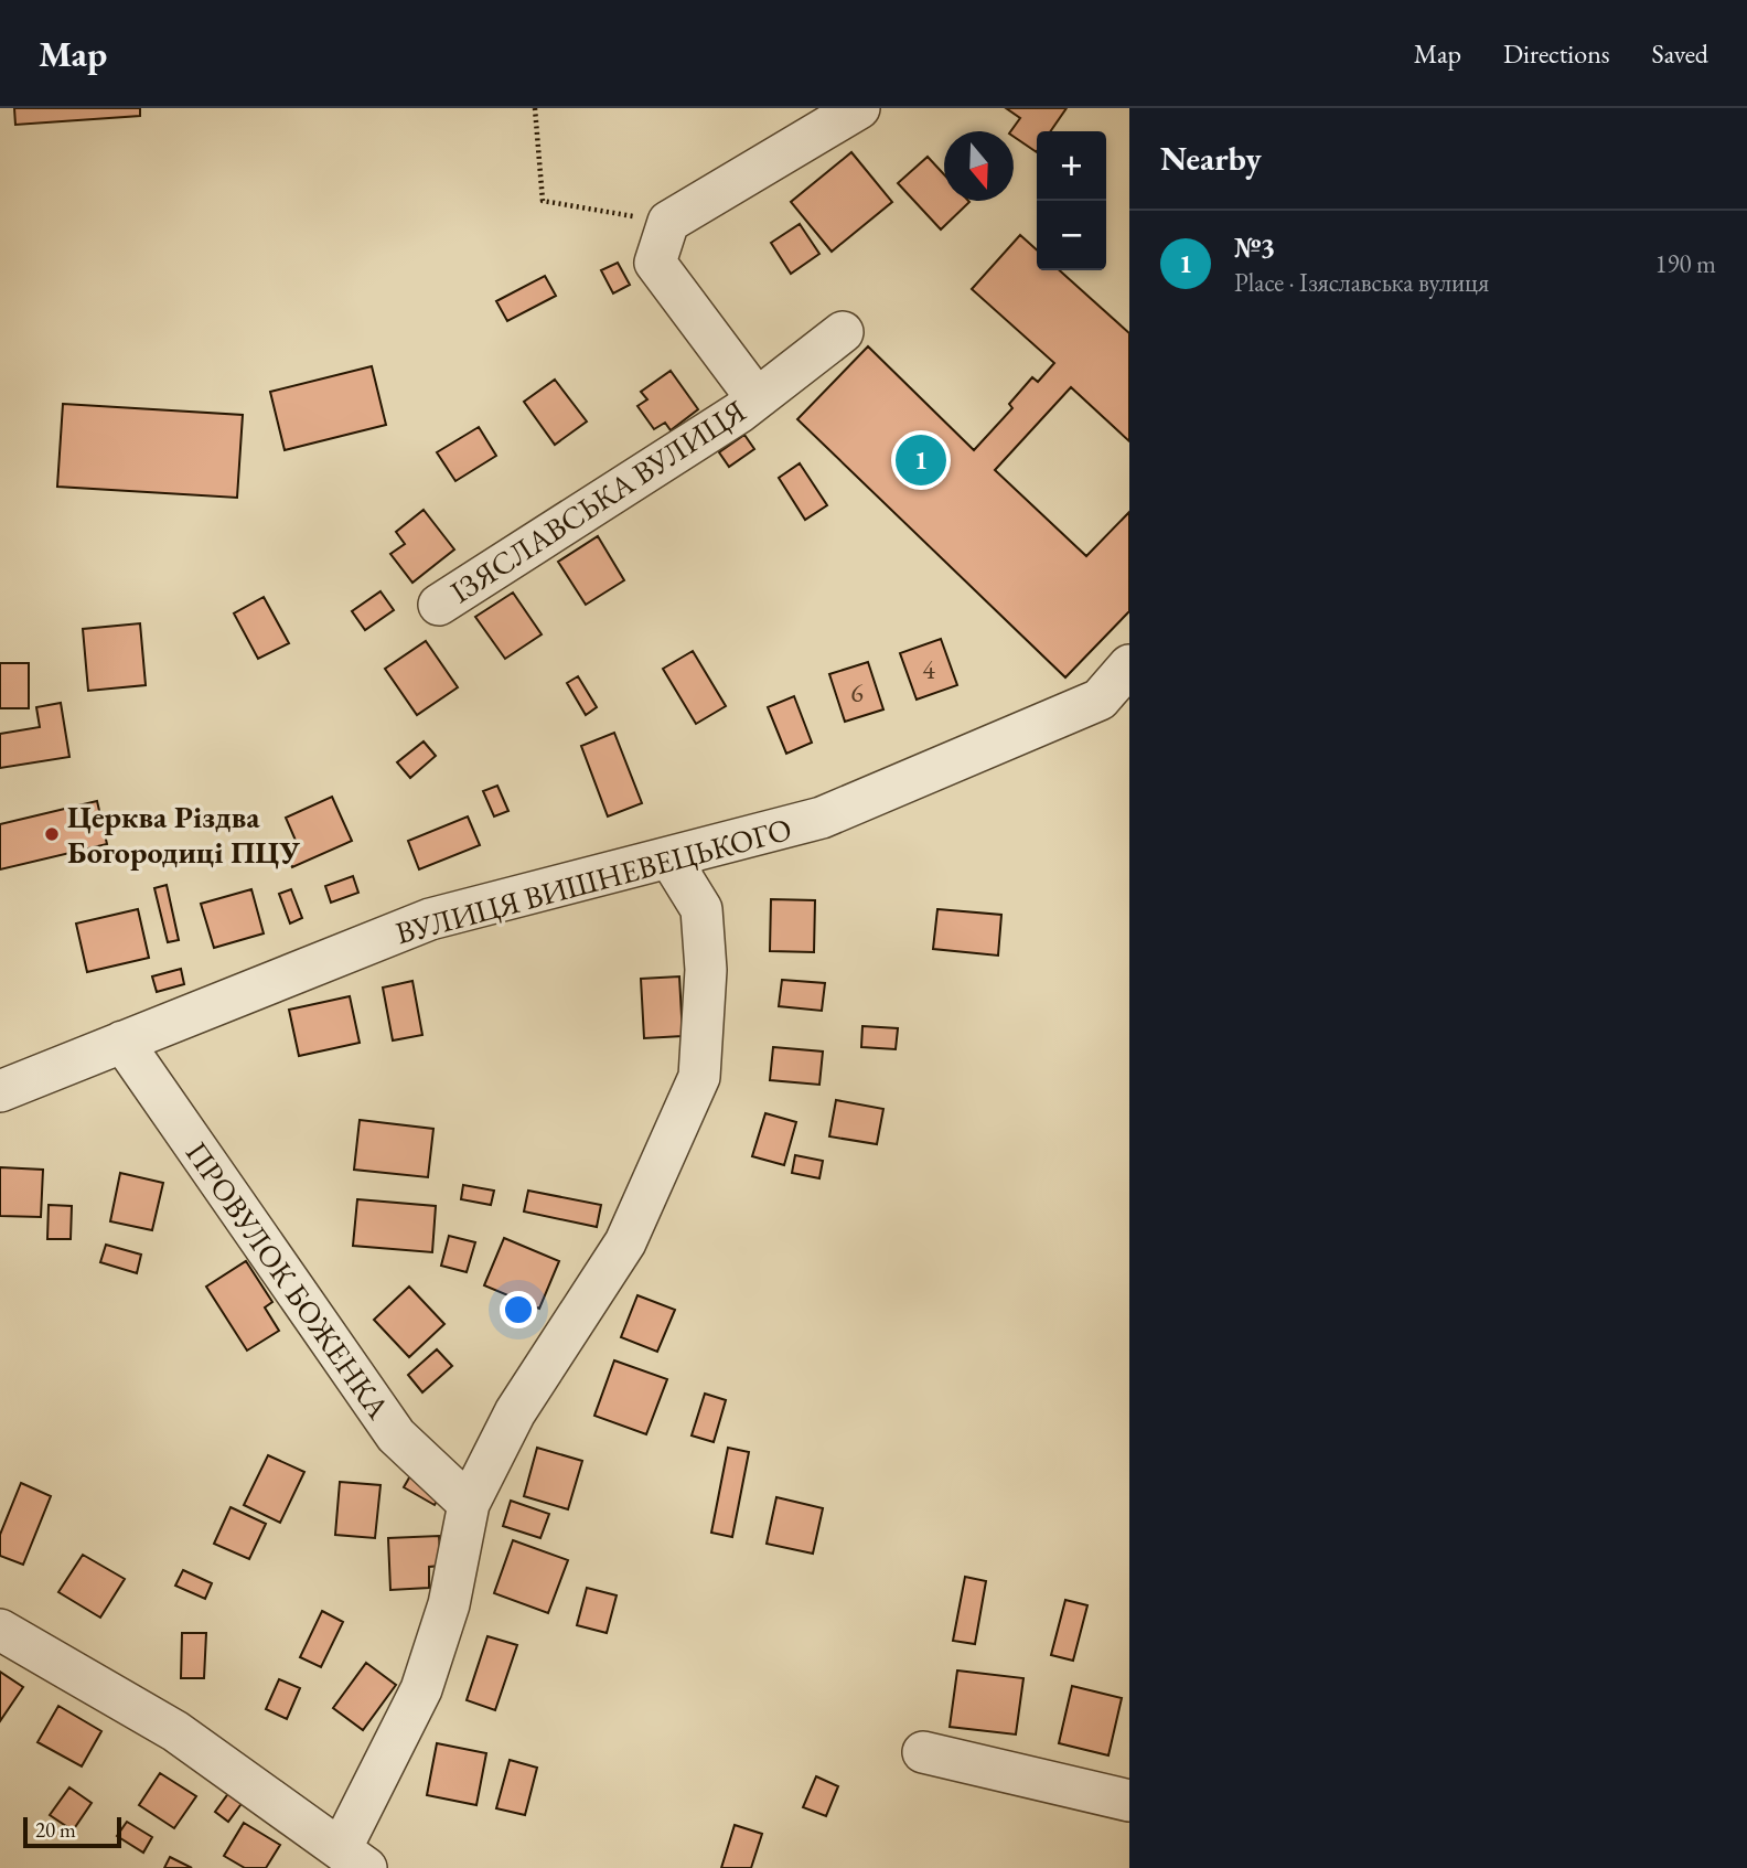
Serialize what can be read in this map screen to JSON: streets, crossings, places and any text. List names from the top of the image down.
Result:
{
  "streets": {
    "street": ["ІЗЯСЛАВСЬКА ВУЛИЦЯ", "ВУЛИЦЯ ВИШНЕВЕЦЬКОГО", "ПРОВУЛОК БОЖЕНКА"]
  },
  "crossings": [
    ["ВУЛИЦЯ ВИШНЕВЕЦЬКОГО", "ПРОВУЛОК БОЖЕНКА"]
  ],
  "places": ["Церква Різдва Богородиці ПЦУ"],
  "house_numbers": ["4", "6"],
  "scale_bar": "20 m",
  "north": "bottom",
  "page": {
    "header": "Map",
    "nav": ["Map", "Directions", "Saved"],
    "heading": "Nearby",
    "map_buttons": ["+", "−"],
    "list": [
      {
        "mark": "1",
        "name": "№3",
        "note": "Place · Ізяславська вулиця",
        "value": "190 m"
      }
    ],
    "pins": "1",
    "scale": "20 m"
  }
}
